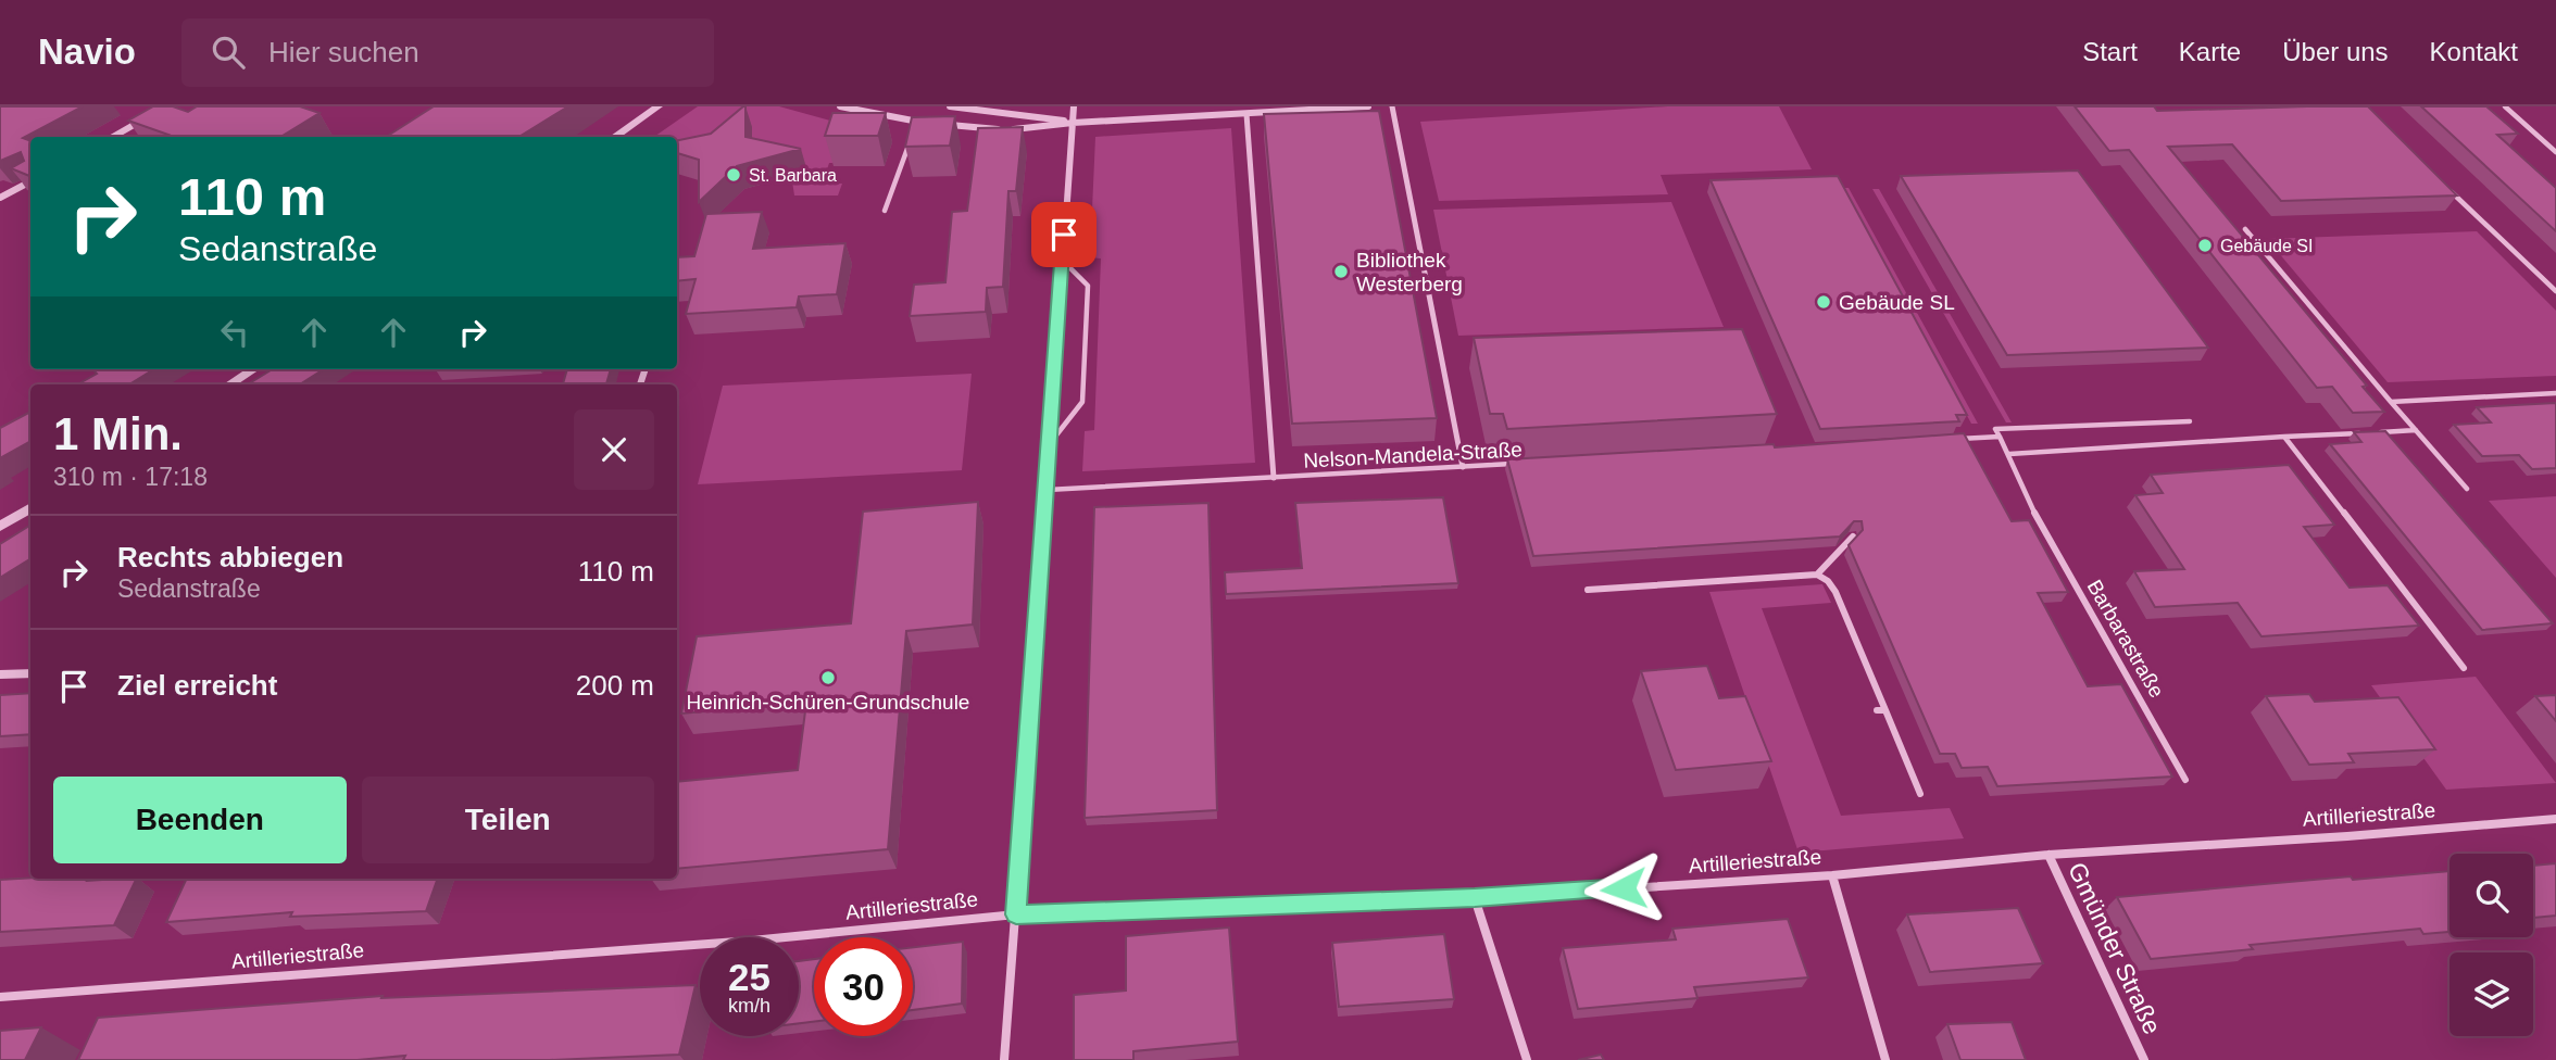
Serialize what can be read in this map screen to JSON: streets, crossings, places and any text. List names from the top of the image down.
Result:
{
  "streets": {
    "street": ["Artilleriestraße", "Gmünder Straße"],
    "lane": ["Nelson-Mandela-Straße", "Barbarastraße"]
  },
  "crossings": [
    ["Artilleriestraße", "Gmünder Straße"]
  ],
  "places": [
    "St. Barbara",
    "Gebäude SI",
    "Bibliothek Westerberg",
    "Gebäude SL",
    "Heinrich-Schüren-Grundschule"
  ],
  "page": {
    "header": "Navio",
    "search": "Hier suchen",
    "nav": [
      "Start",
      "Karte",
      "Über uns",
      "Kontakt"
    ],
    "turn": ["110 m", "Sedanstraße"],
    "heading": ["1 Min.", "310 m · 17:18"],
    "list": [
      {
        "name": "Rechts abbiegen",
        "note": "Sedanstraße",
        "value": "110 m"
      },
      {
        "name": "Ziel erreicht",
        "value": "200 m"
      }
    ],
    "buttons": ["Beenden", "Teilen"],
    "speed": "25 km/h",
    "limit": "30"
  }
}
